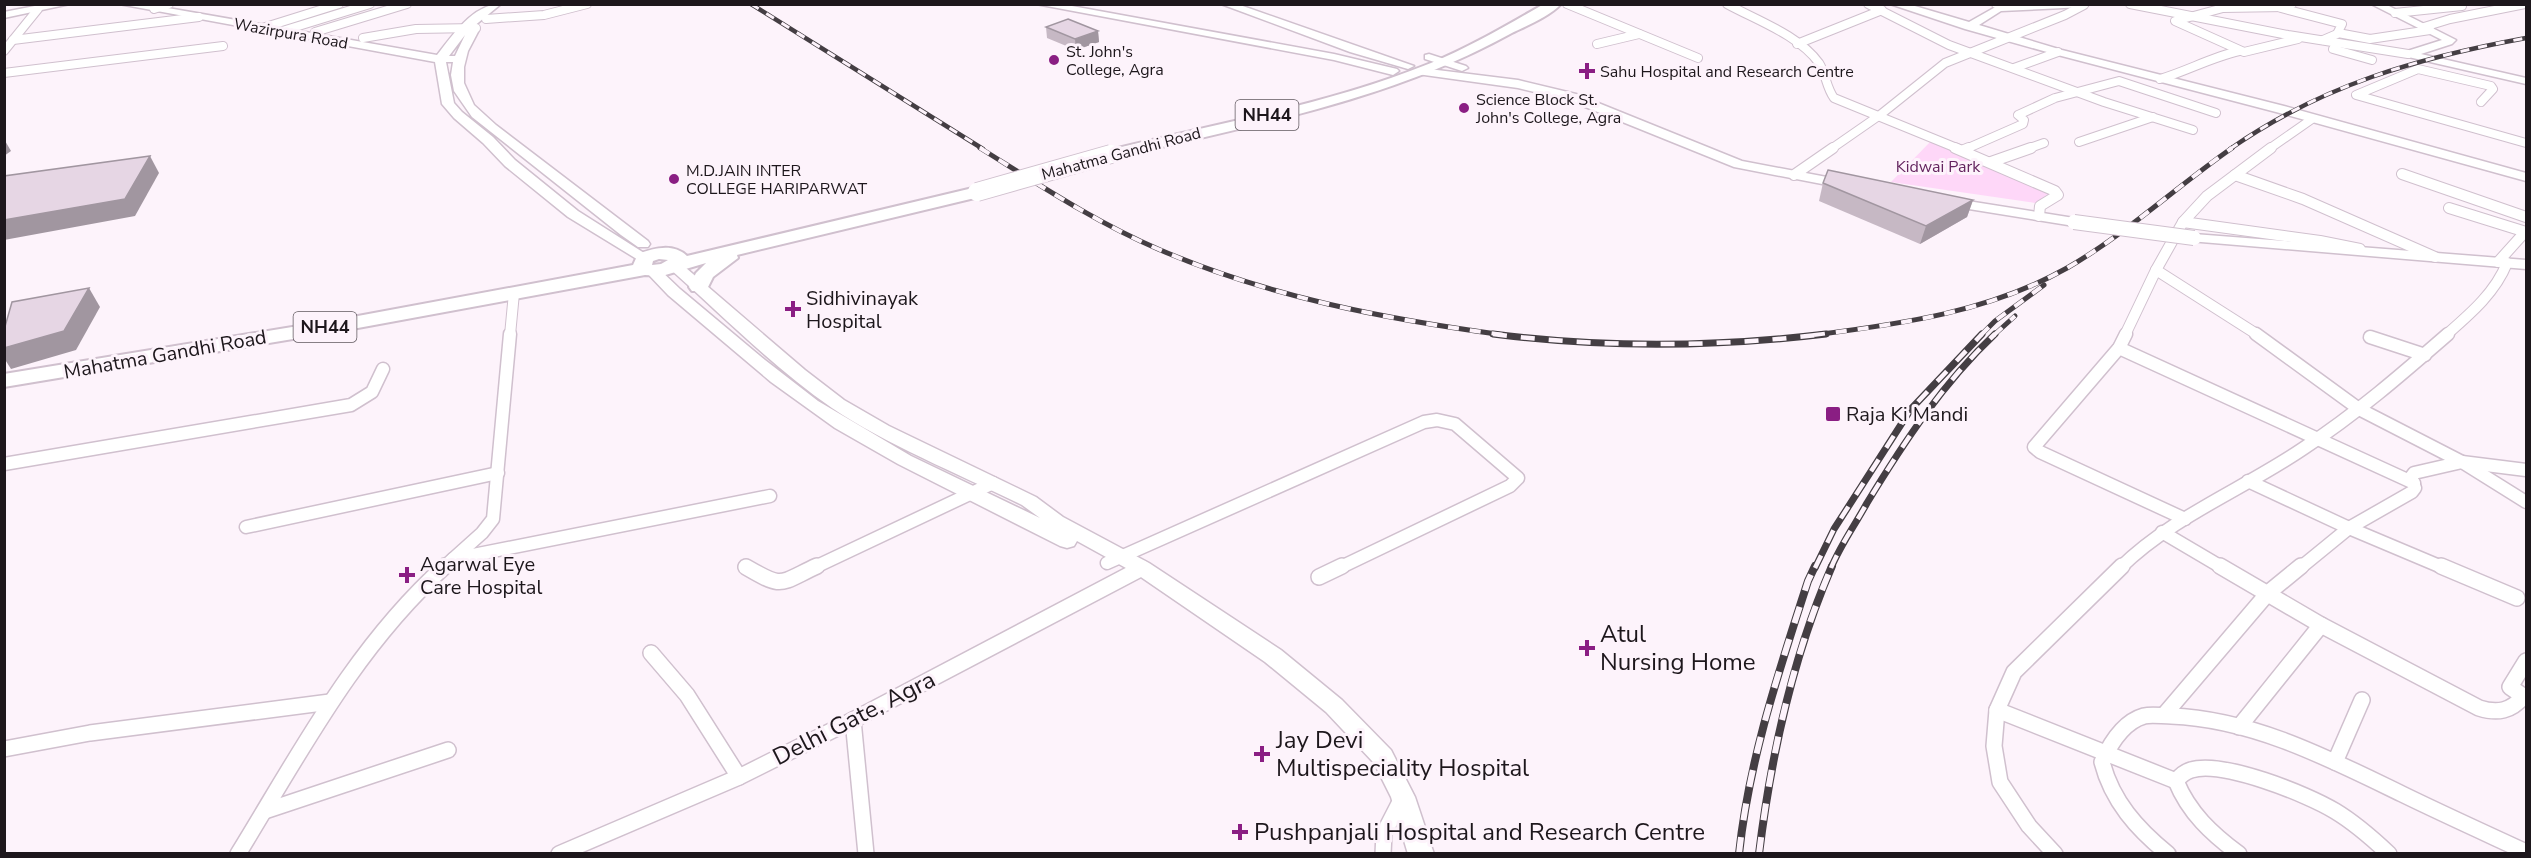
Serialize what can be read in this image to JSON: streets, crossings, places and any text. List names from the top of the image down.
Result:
{
  "streets": {
    "highway": ["NH44", "Mahatma Gandhi Road"],
    "main road": ["Wazirpura Road"],
    "street": ["Delhi Gate, Agra"]
  },
  "crossings": [
    ["NH44", "Mahatma Gandhi Road"]
  ],
  "parks": ["Kidwai Park"],
  "places": {
    "other": ["St. John's College, Agra", "Science Block St. John's College, Agra", "M.D.JAIN INTER COLLEGE HARIPARWAT"],
    "health": [
      "Sahu Hospital and Research Centre",
      "Sidhivinayak Hospital",
      "Agarwal Eye Care Hospital",
      "Atul Nursing Home",
      "Jay Devi Multispeciality Hospital",
      "Pushpanjali Hospital and Research Centre"
    ],
    "transit": ["Raja Ki Mandi"]
  }
}
